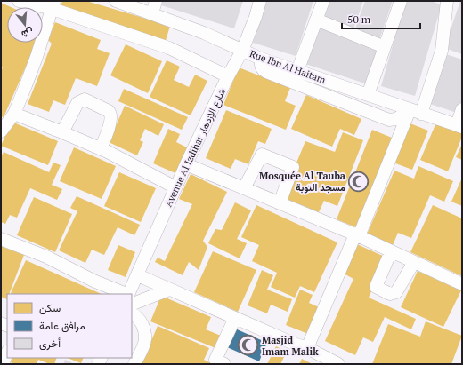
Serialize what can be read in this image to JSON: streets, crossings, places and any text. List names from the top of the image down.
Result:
{
  "streets": {
    "street": ["Rue Ibn Al Haitam", "Avenue Al Izdihar شارع الإزدهار"]
  },
  "crossings": [
    ["Rue Ibn Al Haitam", "Avenue Al Izdihar شارع الإزدهار"]
  ],
  "places": {
    "mosque": ["Mosquée Al Tauba مسجد التوبة", "Masjid Imam Malik"]
  },
  "legend": ["سكن", "مرافق عامة", "أخرى"],
  "scale_bar": "50 m",
  "north": "bottom"
}
